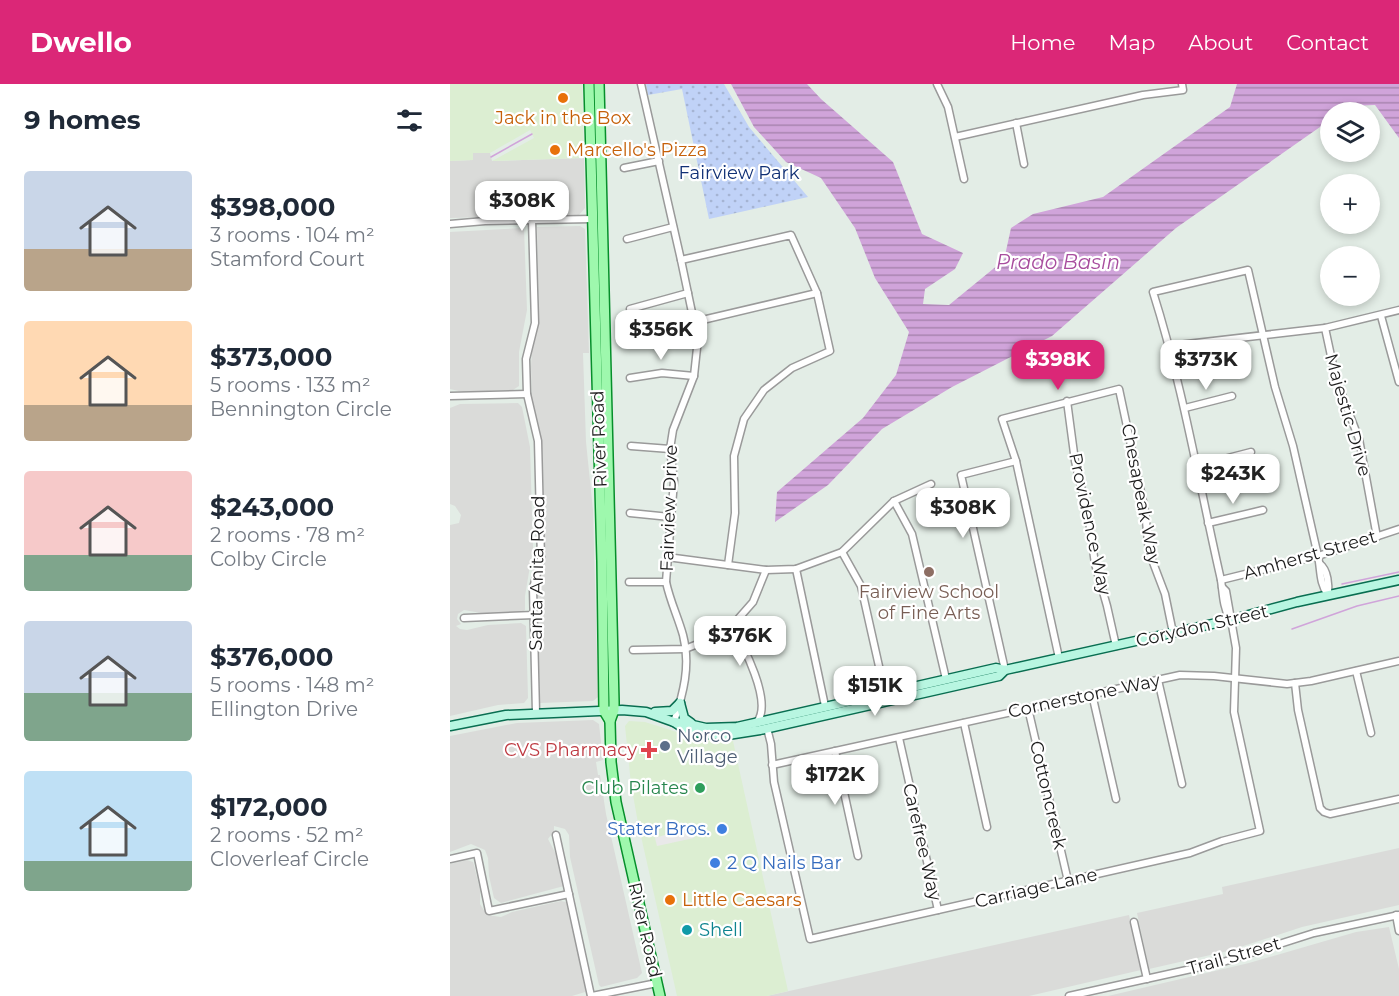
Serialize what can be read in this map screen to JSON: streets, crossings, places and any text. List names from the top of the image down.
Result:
{
  "streets": {
    "main road": ["River Road", "Corydon Street"],
    "street": [
      "Majestic Drive",
      "Chesapeak Way",
      "Fairview Drive",
      "Providence Way",
      "Amherst Street",
      "Santa Anita Road",
      "Cornerstone Way",
      "Cottoncreek",
      "Carefree Way",
      "Carriage Lane",
      "Trail Street"
    ]
  },
  "crossings": [
    ["Majestic Drive", "Amherst Street"],
    ["River Road", "Corydon Street"],
    ["Chesapeak Way", "Providence Way"],
    ["Chesapeak Way", "Corydon Street"],
    ["Fairview Drive", "Corydon Street"],
    ["Providence Way", "Corydon Street"],
    ["Santa Anita Road", "Corydon Street"],
    ["Cornerstone Way", "Cottoncreek"],
    ["Cornerstone Way", "Carefree Way"],
    ["Cornerstone Way", "Carriage Lane"],
    ["Cottoncreek", "Carriage Lane"],
    ["Carefree Way", "Carriage Lane"]
  ],
  "water": ["Prado Basin"],
  "parks": ["Fairview Park"],
  "places": {
    "other": [
      "Jack in the Box",
      "Marcello's Pizza",
      "Fairview School of Fine Arts",
      "Norco Village",
      "Club Pilates",
      "Stater Bros.",
      "2 Q Nails Bar",
      "Little Caesars",
      "Shell"
    ],
    "health": ["CVS Pharmacy"]
  },
  "page": {
    "header": "Dwello",
    "nav": [
      "Home",
      "Map",
      "About",
      "Contact"
    ],
    "heading": "9 homes",
    "map_buttons": ["+", "−"],
    "list": [
      {
        "name": "$398,000",
        "note": "3 rooms · 104 m² · Stamford Court"
      },
      {
        "name": "$373,000",
        "note": "5 rooms · 133 m² · Bennington Circle"
      },
      {
        "name": "$243,000",
        "note": "2 rooms · 78 m² · Colby Circle"
      },
      {
        "name": "$376,000",
        "note": "5 rooms · 148 m² · Ellington Drive"
      },
      {
        "name": "$172,000",
        "note": "2 rooms · 52 m² · Cloverleaf Circle"
      }
    ],
    "price": [
      "$308K",
      "$356K",
      "$398K",
      "$373K",
      "$243K",
      "$308K",
      "$376K",
      "$151K",
      "$172K"
    ]
  }
}
